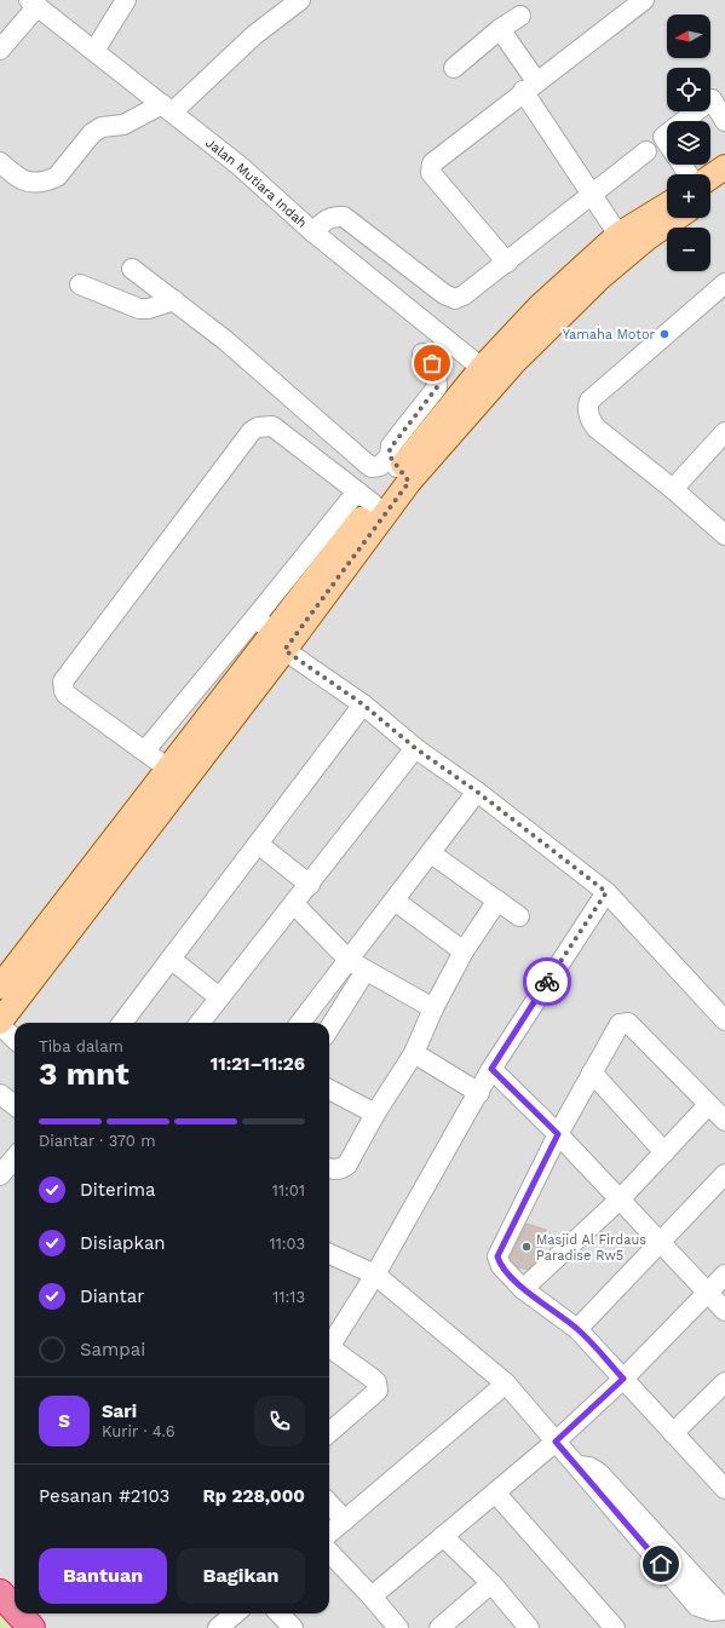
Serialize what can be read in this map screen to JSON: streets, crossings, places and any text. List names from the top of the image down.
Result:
{
  "streets": {
    "street": ["Jalan Mutiara Indah"]
  },
  "places": ["Yamaha Motor", "Masjid Al Firdaus Paradise Rw5"],
  "north": "left",
  "page": {
    "map_buttons": ["+", "−"],
    "heading": ["3 mnt", "Tiba dalam", "11:21–11:26"],
    "panel": [
      "Sari",
      "Kurir · 4.6",
      "Pesanan #2103",
      "Rp 228,000"
    ],
    "bar": "Diantar · 370 m",
    "list": [
      ["Diterima", "11:01"],
      ["Disiapkan", "11:03"],
      ["Diantar", "11:13"],
      "Sampai"
    ],
    "round": "S",
    "buttons": ["Bantuan", "Bagikan"]
  }
}
